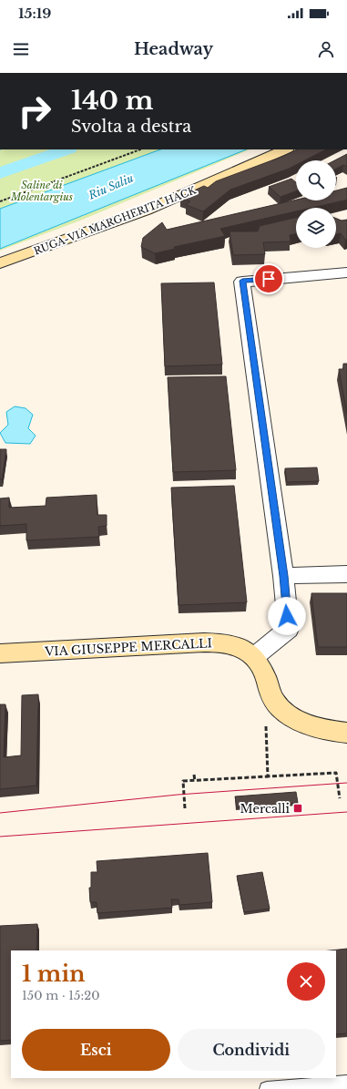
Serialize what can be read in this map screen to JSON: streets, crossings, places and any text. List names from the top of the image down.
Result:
{
  "streets": {
    "main road": ["RUGA-VIA MARGHERITA HACK", "VIA GIUSEPPE MERCALLI"]
  },
  "water": ["Riu Saliu"],
  "parks": ["Saline di Molentargius"],
  "places": {
    "transit": ["Mercalli"]
  },
  "page": {
    "status": "15:19",
    "header": "Headway",
    "turn": ["140 m", "Svolta a destra"],
    "heading": ["1 min", "150 m · 15:20"],
    "buttons": ["Esci", "Condividi"]
  }
}
